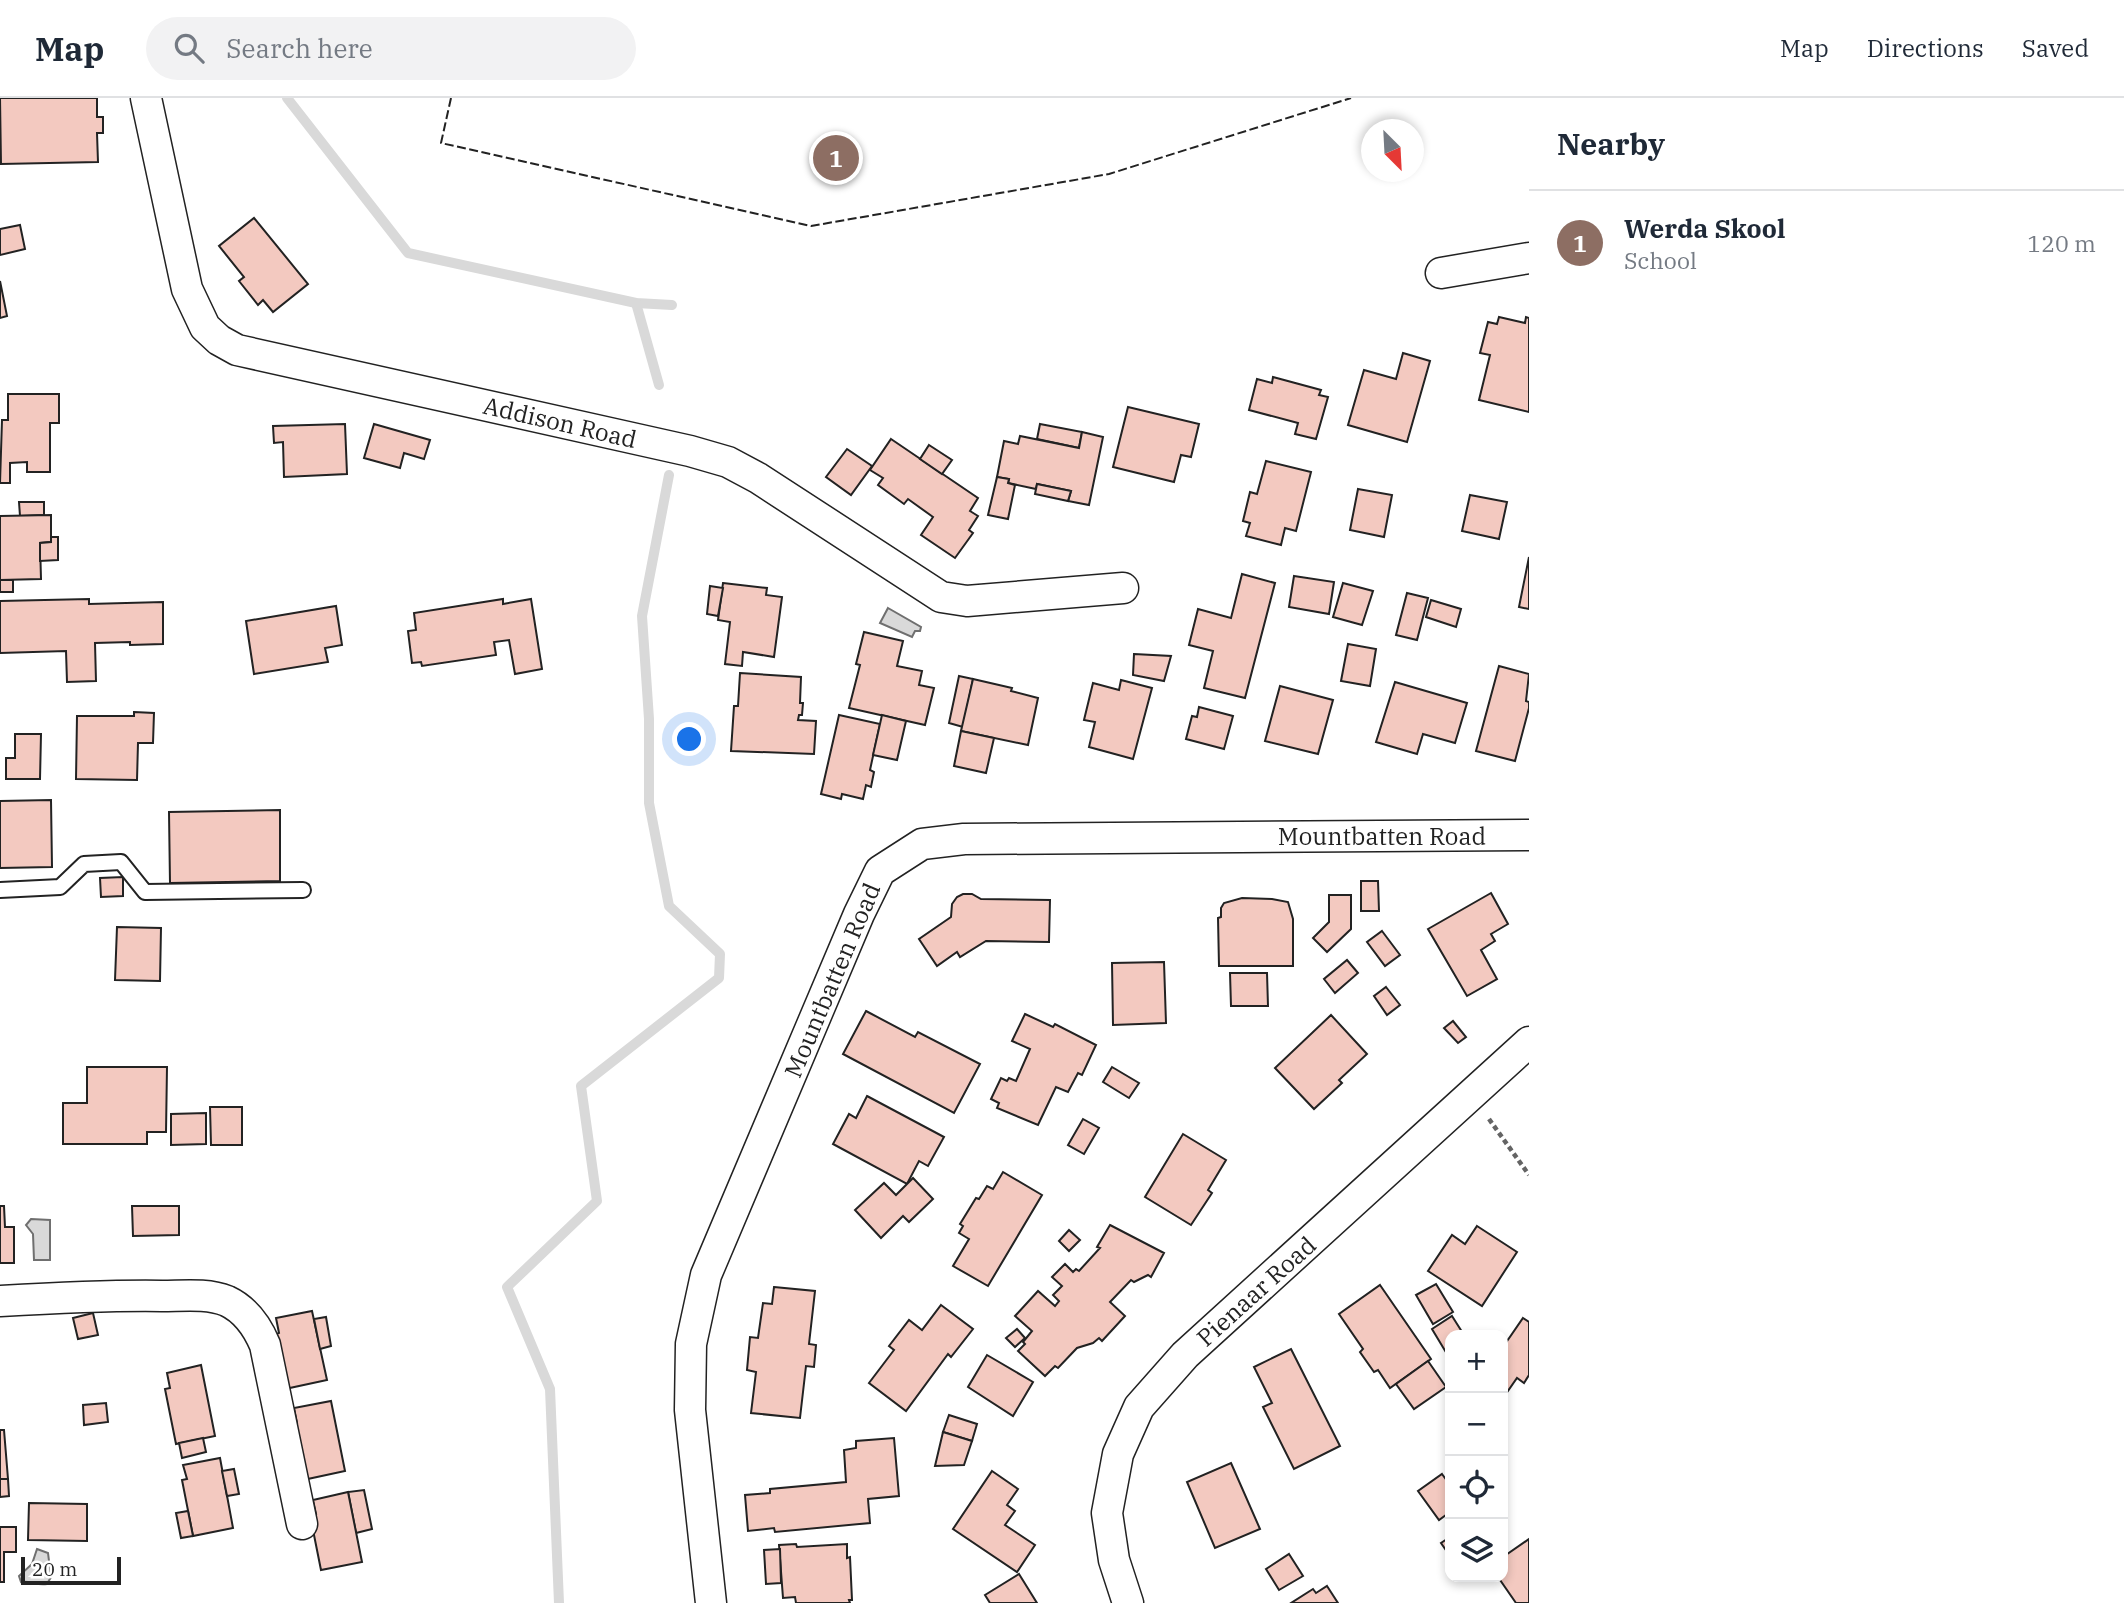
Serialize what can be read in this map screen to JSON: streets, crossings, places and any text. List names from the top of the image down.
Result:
{
  "streets": {
    "street": ["Addison Road", "Mountbatten Road", "Pienaar Road"]
  },
  "scale_bar": "20 m",
  "north": "bottom right",
  "page": {
    "header": "Map",
    "search": "Search here",
    "nav": ["Map", "Directions", "Saved"],
    "heading": "Nearby",
    "pins": "1",
    "list": [
      {
        "mark": "1",
        "name": "Werda Skool",
        "note": "School",
        "value": "120 m"
      }
    ],
    "map_buttons": ["+", "−"],
    "scale": "20 m"
  }
}
